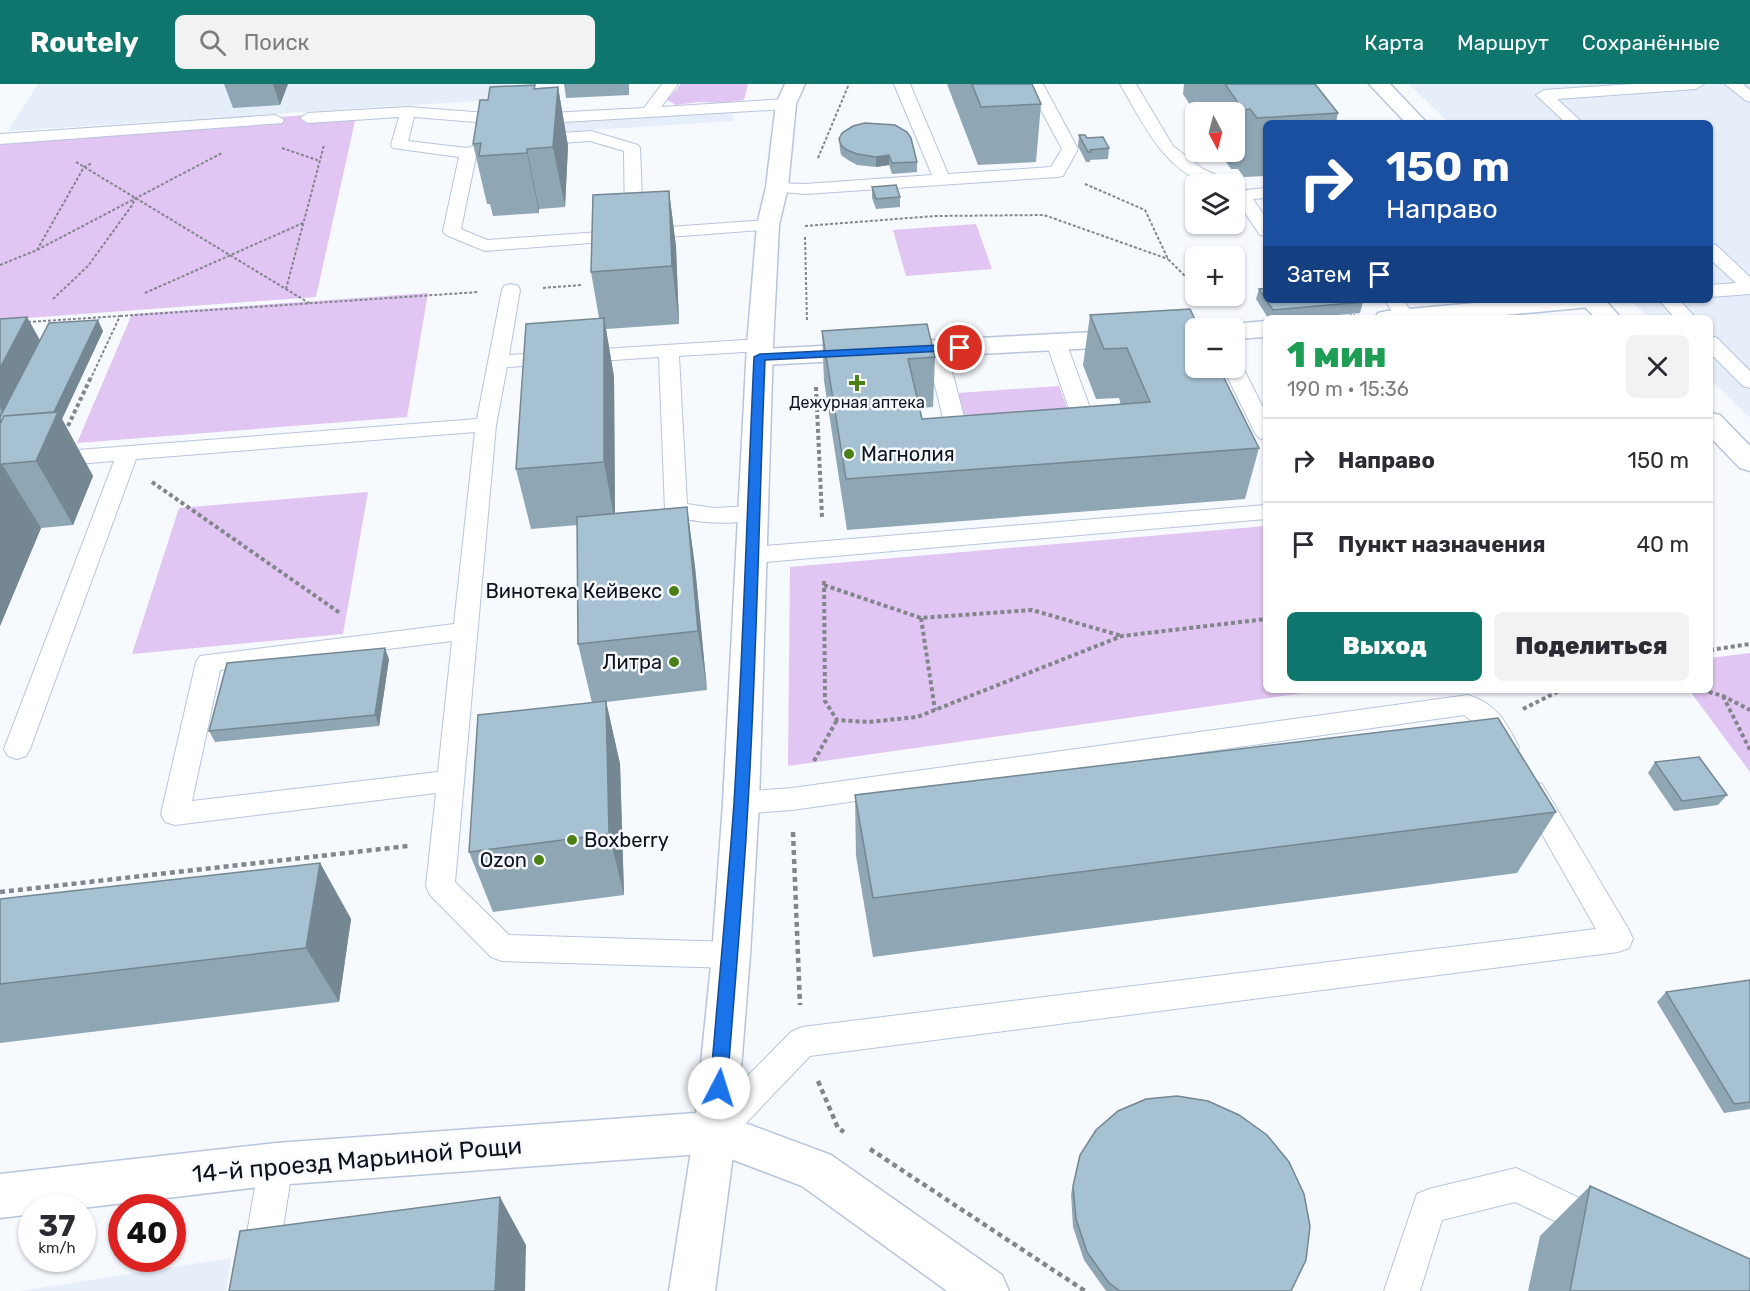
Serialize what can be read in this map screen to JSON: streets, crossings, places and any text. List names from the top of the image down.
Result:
{
  "streets": {
    "street": ["14-й проезд Марьиной Рощи"]
  },
  "places": {
    "health": ["Дежурная аптека"],
    "other": [
      "Магнолия",
      "Винотека Кейвекс",
      "Литра",
      "Boxberry",
      "Ozon"
    ]
  },
  "north": "bottom",
  "page": {
    "header": "Routely",
    "search": "Поиск",
    "nav": ["Карта", "Маршрут", "Сохранённые"],
    "map_buttons": ["+", "−"],
    "turn": ["150 m", "Направо"],
    "then": "Затем",
    "heading": ["1 мин", "190 m · 15:36"],
    "list": [
      {
        "name": "Направо",
        "value": "150 m"
      },
      {
        "name": "Пункт назначения",
        "value": "40 m"
      }
    ],
    "buttons": ["Выход", "Поделиться"],
    "speed": "37 km/h",
    "limit": "40"
  }
}
